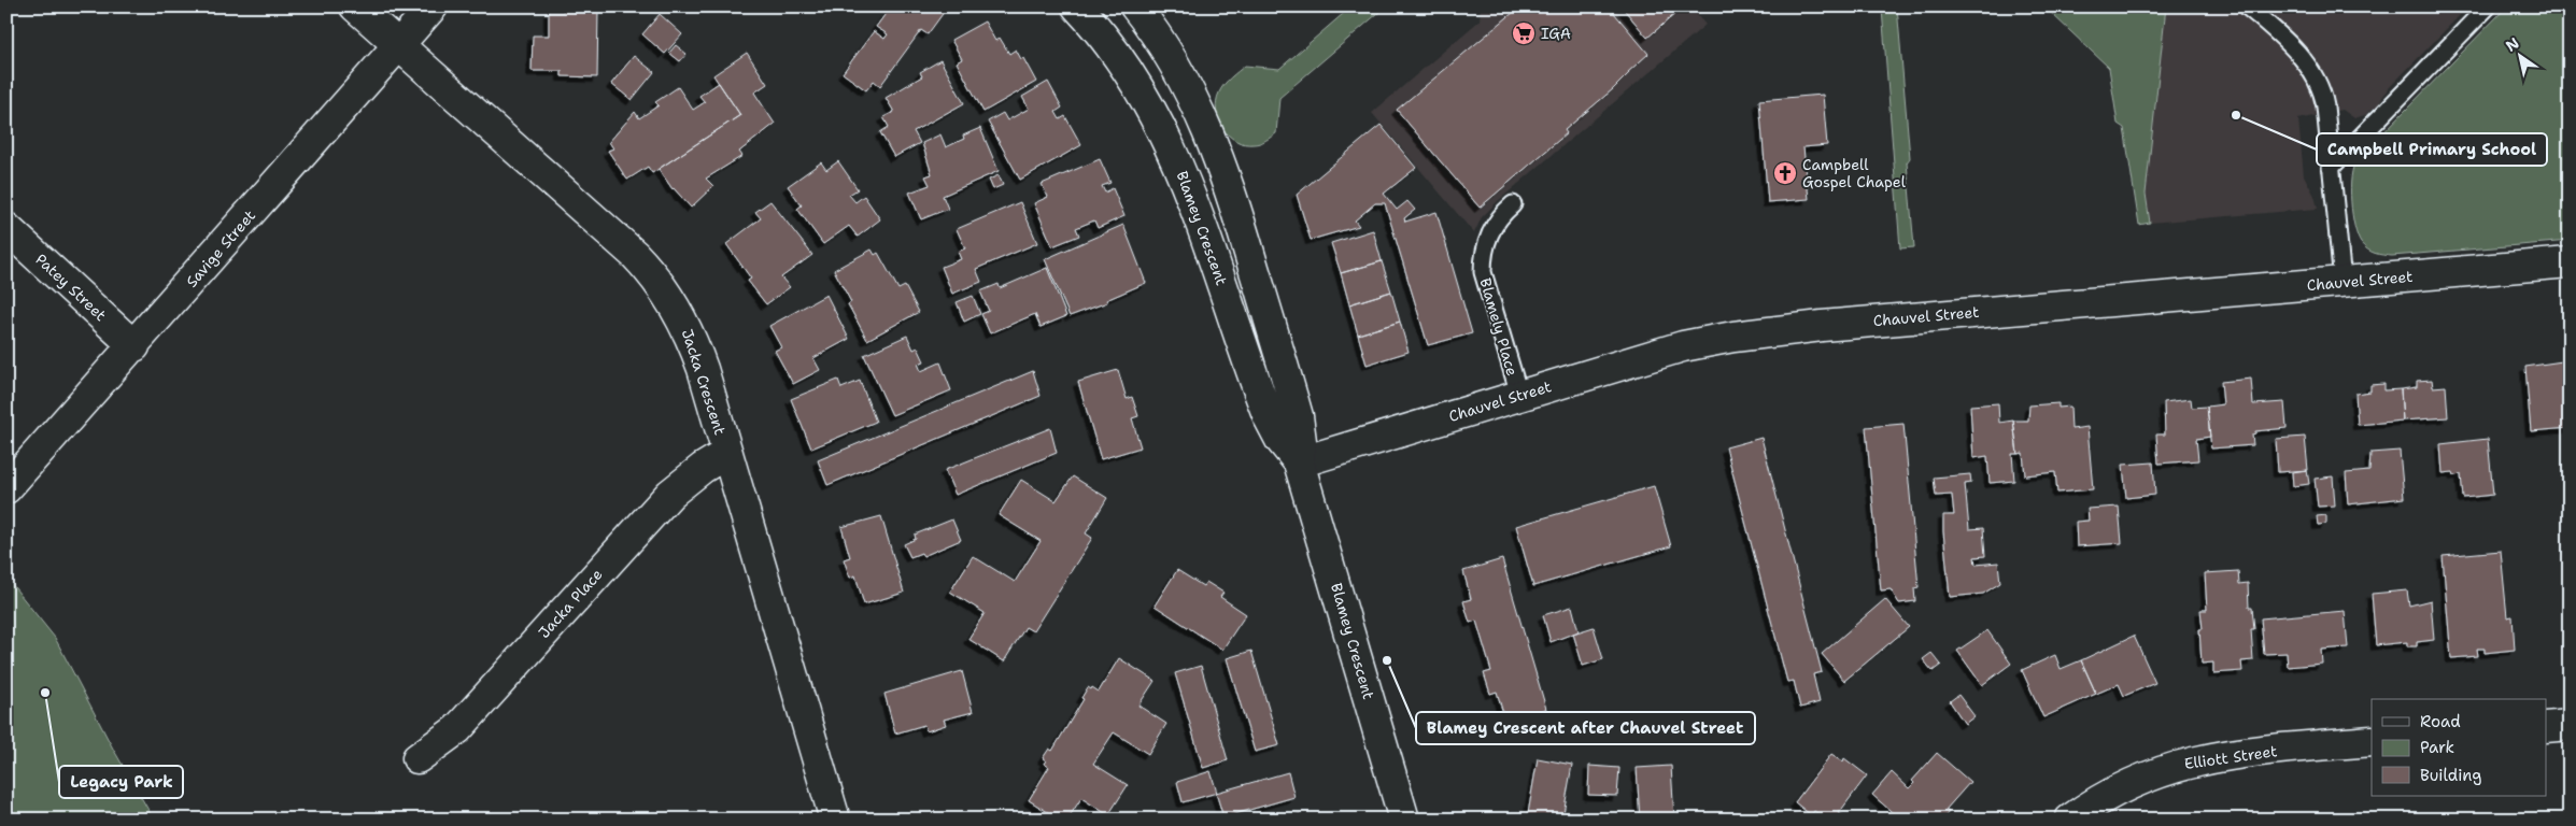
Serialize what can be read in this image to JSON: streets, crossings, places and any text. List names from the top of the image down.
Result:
{
  "streets": {
    "street": [
      "Blamey Crescent",
      "Savige Street",
      "Chauvel Street",
      "Patey Street",
      "Jacka Crescent",
      "Jacka Place",
      "Elliott Street"
    ],
    "lane": ["Blamely Place"]
  },
  "crossings": [
    ["Blamey Crescent", "Chauvel Street"],
    ["Savige Street", "Patey Street"],
    ["Savige Street", "Jacka Crescent"],
    ["Chauvel Street", "Blamely Place"],
    ["Jacka Crescent", "Jacka Place"]
  ],
  "places": {
    "supermarket": ["IGA"],
    "other": ["Campbell Primary School", "Blamey Crescent after Chauvel Street", "Legacy Park"],
    "church": ["Campbell Gospel Chapel"]
  },
  "legend": ["Road", "Park", "Building"],
  "north": "top left"
}
